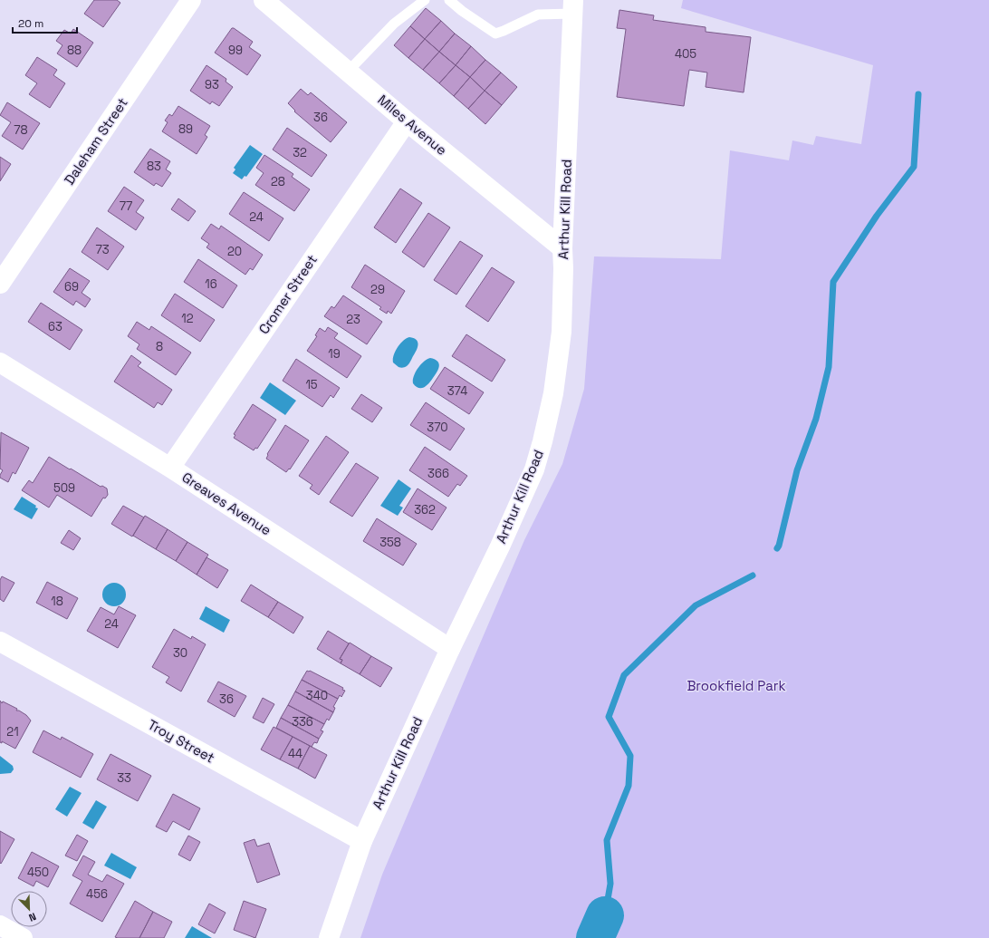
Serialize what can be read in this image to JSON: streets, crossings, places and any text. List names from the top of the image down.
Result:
{
  "streets": {
    "street": [
      "Miles Avenue",
      "Daleham Street",
      "Arthur Kill Road",
      "Cromer Street",
      "Greaves Avenue",
      "Troy Street"
    ]
  },
  "crossings": [
    ["Miles Avenue", "Arthur Kill Road"],
    ["Miles Avenue", "Cromer Street"],
    ["Arthur Kill Road", "Greaves Avenue"],
    ["Arthur Kill Road", "Troy Street"],
    ["Cromer Street", "Greaves Avenue"]
  ],
  "parks": ["Brookfield Park"],
  "house_numbers": [
    "88",
    "99",
    "405",
    "93",
    "36",
    "89",
    "78",
    "32",
    "83",
    "28",
    "77",
    "24",
    "73",
    "20",
    "16",
    "69",
    "29",
    "12",
    "23",
    "63",
    "8",
    "19",
    "15",
    "374",
    "370",
    "366",
    "509",
    "362",
    "358",
    "18",
    "24",
    "30",
    "340",
    "36",
    "336",
    "21",
    "44",
    "33",
    "450",
    "456"
  ],
  "scale_bar": "20 m",
  "north": "bottom right"
}
